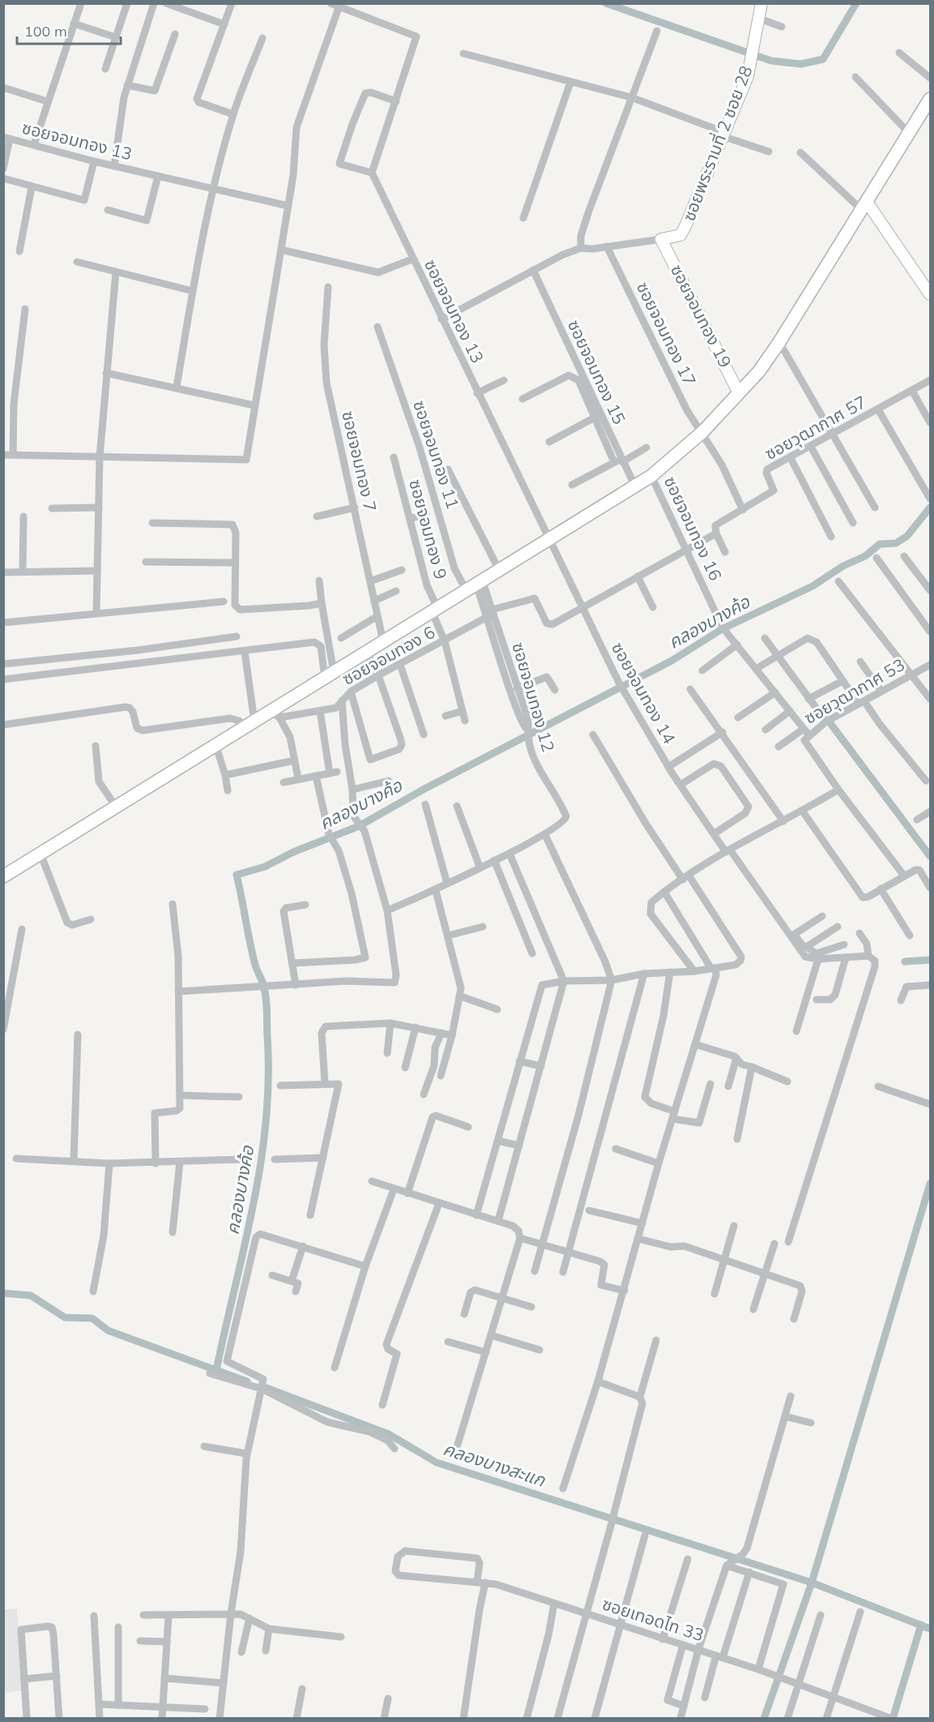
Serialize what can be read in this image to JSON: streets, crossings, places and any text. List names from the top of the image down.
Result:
{
  "streets": {
    "street": [
      "ซอยจอมทอง 13",
      "ซอยพระรามที่ 2 ซอย 28",
      "ซอยจอมทอง 19",
      "ซอยจอมทอง 17",
      "ซอยจอมทอง 15",
      "ซอยวุฒากาศ 57",
      "ซอยจอมทอง 11",
      "ซอยจอมทอง 7",
      "ซอยจอมทอง 16",
      "ซอยจอมทอง 9",
      "ซอยจอมทอง 6",
      "ซอยวุฒากาศ 53",
      "ซอยจอมทอง 14",
      "ซอยจอมทอง 12",
      "ซอยเทอดไท 33"
    ]
  },
  "crossings": [
    ["ซอยจอมทอง 13", "ซอยจอมทอง 14"],
    ["ซอยพระรามที่ 2 ซอย 28", "ซอยจอมทอง 19"],
    ["ซอยจอมทอง 17", "ซอยวุฒากาศ 57"],
    ["ซอยจอมทอง 11", "ซอยจอมทอง 12"],
    ["ซอยจอมทอง 16", "ซอยวุฒากาศ 53"],
    ["ซอยจอมทอง 9", "ซอยจอมทอง 6"],
    ["ซอยจอมทอง 6", "ซอยจอมทอง 14"],
    ["ซอยจอมทอง 6", "ซอยจอมทอง 12"]
  ],
  "water": ["คลองบางค้อ", "คลองบางสะแก"],
  "scale_bar": "100 m"
}
